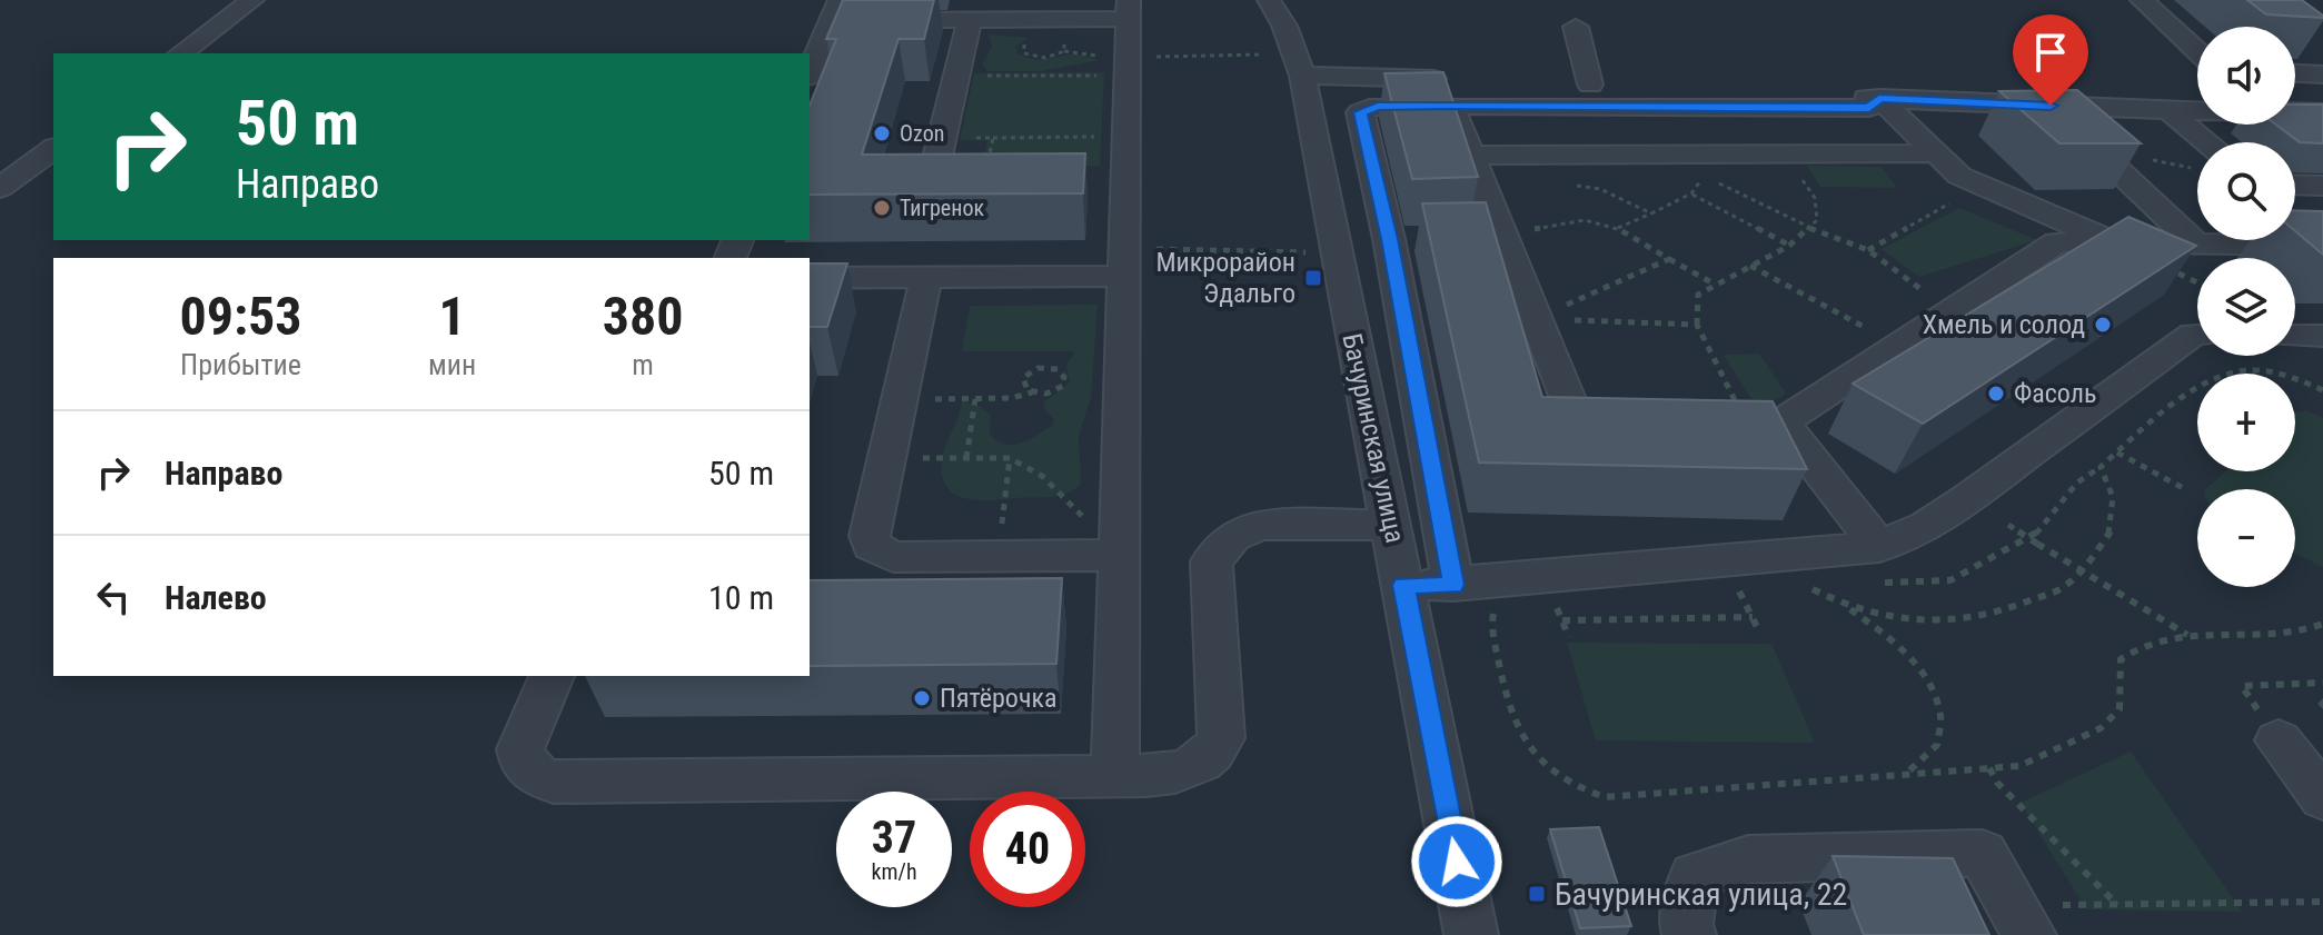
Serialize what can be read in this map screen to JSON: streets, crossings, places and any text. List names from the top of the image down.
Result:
{
  "streets": {
    "street": ["Бачуринская улица"]
  },
  "places": {
    "other": [
      "Ozon",
      "Тигренок",
      "Хмель и солод",
      "Фасоль",
      "Пятёрочка"
    ],
    "transit": ["Микрорайон Эдальго", "Бачуринская улица, 22"]
  },
  "page": {
    "map_buttons": ["+", "−"],
    "turn": ["50 m", "Направо"],
    "eta": [
      "09:53",
      "Прибытие",
      "1",
      "мин",
      "380",
      "m"
    ],
    "list": [
      {
        "name": "Направо",
        "value": "50 m"
      },
      {
        "name": "Налево",
        "value": "10 m"
      }
    ],
    "speed": "37 km/h",
    "limit": "40"
  }
}
